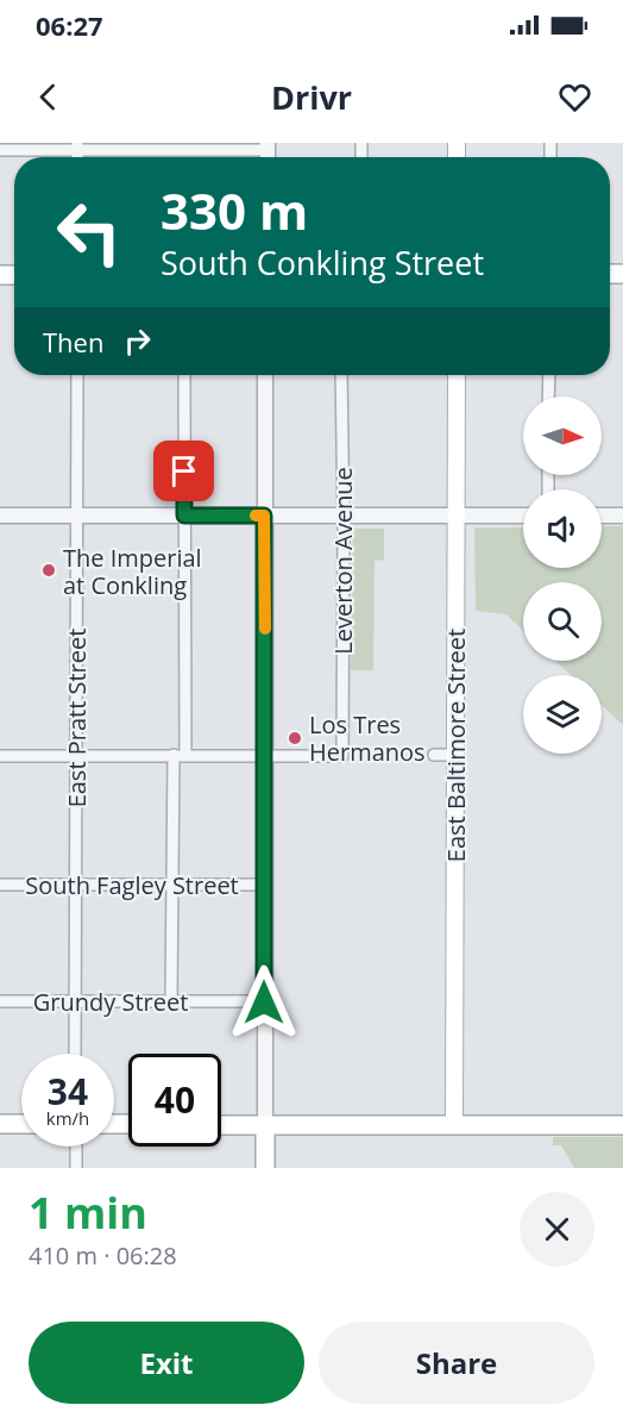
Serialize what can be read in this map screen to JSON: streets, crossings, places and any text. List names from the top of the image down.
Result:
{
  "streets": {
    "main road": ["East Baltimore Street"],
    "street": [
      "Leverton Avenue",
      "East Pratt Street",
      "South Fagley Street",
      "Grundy Street"
    ]
  },
  "crossings": [
    ["East Pratt Street", "South Fagley Street"],
    ["East Pratt Street", "Grundy Street"]
  ],
  "places": ["The Imperial at Conkling", "Los Tres Hermanos"],
  "north": "right",
  "page": {
    "status": "06:27",
    "header": "Drivr",
    "turn": ["330 m", "South Conkling Street"],
    "then": "Then",
    "speed": "34 km/h",
    "limit": "40",
    "heading": ["1 min", "410 m · 06:28"],
    "buttons": ["Exit", "Share"]
  }
}
